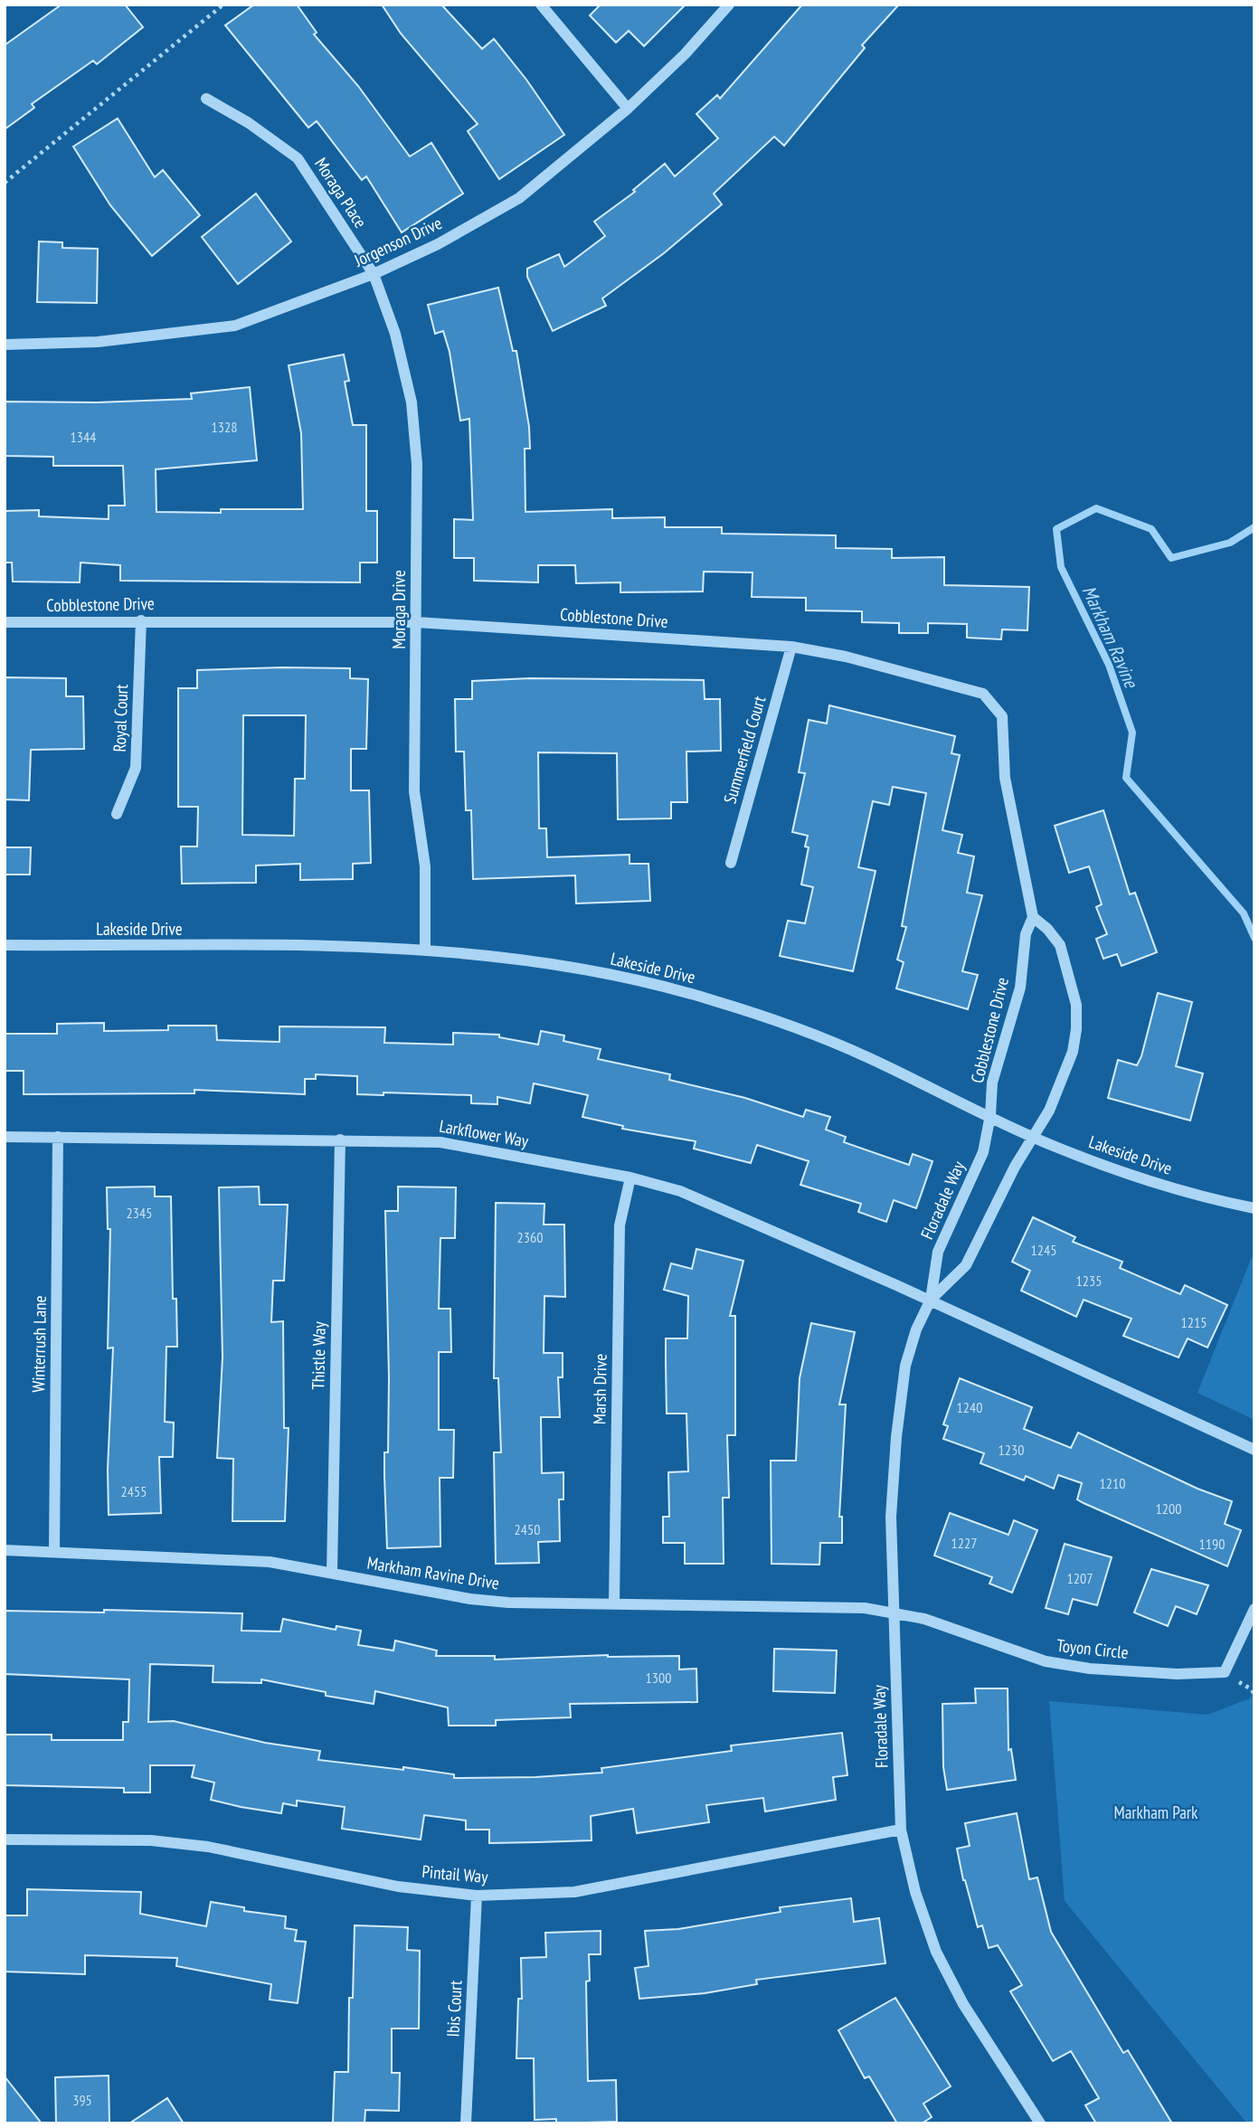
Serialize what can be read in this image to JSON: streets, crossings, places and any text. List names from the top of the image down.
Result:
{
  "streets": {
    "street": [
      "Moraga Place",
      "Jorgenson Drive",
      "Cobblestone Drive",
      "Moraga Drive",
      "Royal Court",
      "Summerfield Court",
      "Lakeside Drive",
      "Larkflower Way",
      "Floradale Way",
      "Winterrush Lane",
      "Thistle Way",
      "Marsh Drive",
      "Markham Ravine Drive",
      "Toyon Circle",
      "Pintail Way",
      "Ibis Court"
    ]
  },
  "crossings": [
    ["Moraga Place", "Jorgenson Drive"],
    ["Moraga Place", "Moraga Drive"],
    ["Jorgenson Drive", "Moraga Drive"],
    ["Cobblestone Drive", "Moraga Drive"],
    ["Cobblestone Drive", "Royal Court"],
    ["Cobblestone Drive", "Summerfield Court"],
    ["Cobblestone Drive", "Lakeside Drive"],
    ["Cobblestone Drive", "Floradale Way"],
    ["Moraga Drive", "Lakeside Drive"],
    ["Lakeside Drive", "Floradale Way"],
    ["Larkflower Way", "Floradale Way"],
    ["Larkflower Way", "Winterrush Lane"],
    ["Larkflower Way", "Thistle Way"],
    ["Larkflower Way", "Marsh Drive"],
    ["Floradale Way", "Markham Ravine Drive"],
    ["Floradale Way", "Toyon Circle"],
    ["Floradale Way", "Pintail Way"],
    ["Winterrush Lane", "Markham Ravine Drive"],
    ["Thistle Way", "Markham Ravine Drive"],
    ["Marsh Drive", "Markham Ravine Drive"],
    ["Markham Ravine Drive", "Toyon Circle"],
    ["Pintail Way", "Ibis Court"]
  ],
  "water": ["Markham Ravine"],
  "parks": ["Markham Park"],
  "house_numbers": [
    "1328",
    "1344",
    "2345",
    "2360",
    "1245",
    "1235",
    "1215",
    "1240",
    "1230",
    "1210",
    "2455",
    "1200",
    "2450",
    "1227",
    "1190",
    "1207",
    "1300",
    "395"
  ]
}
